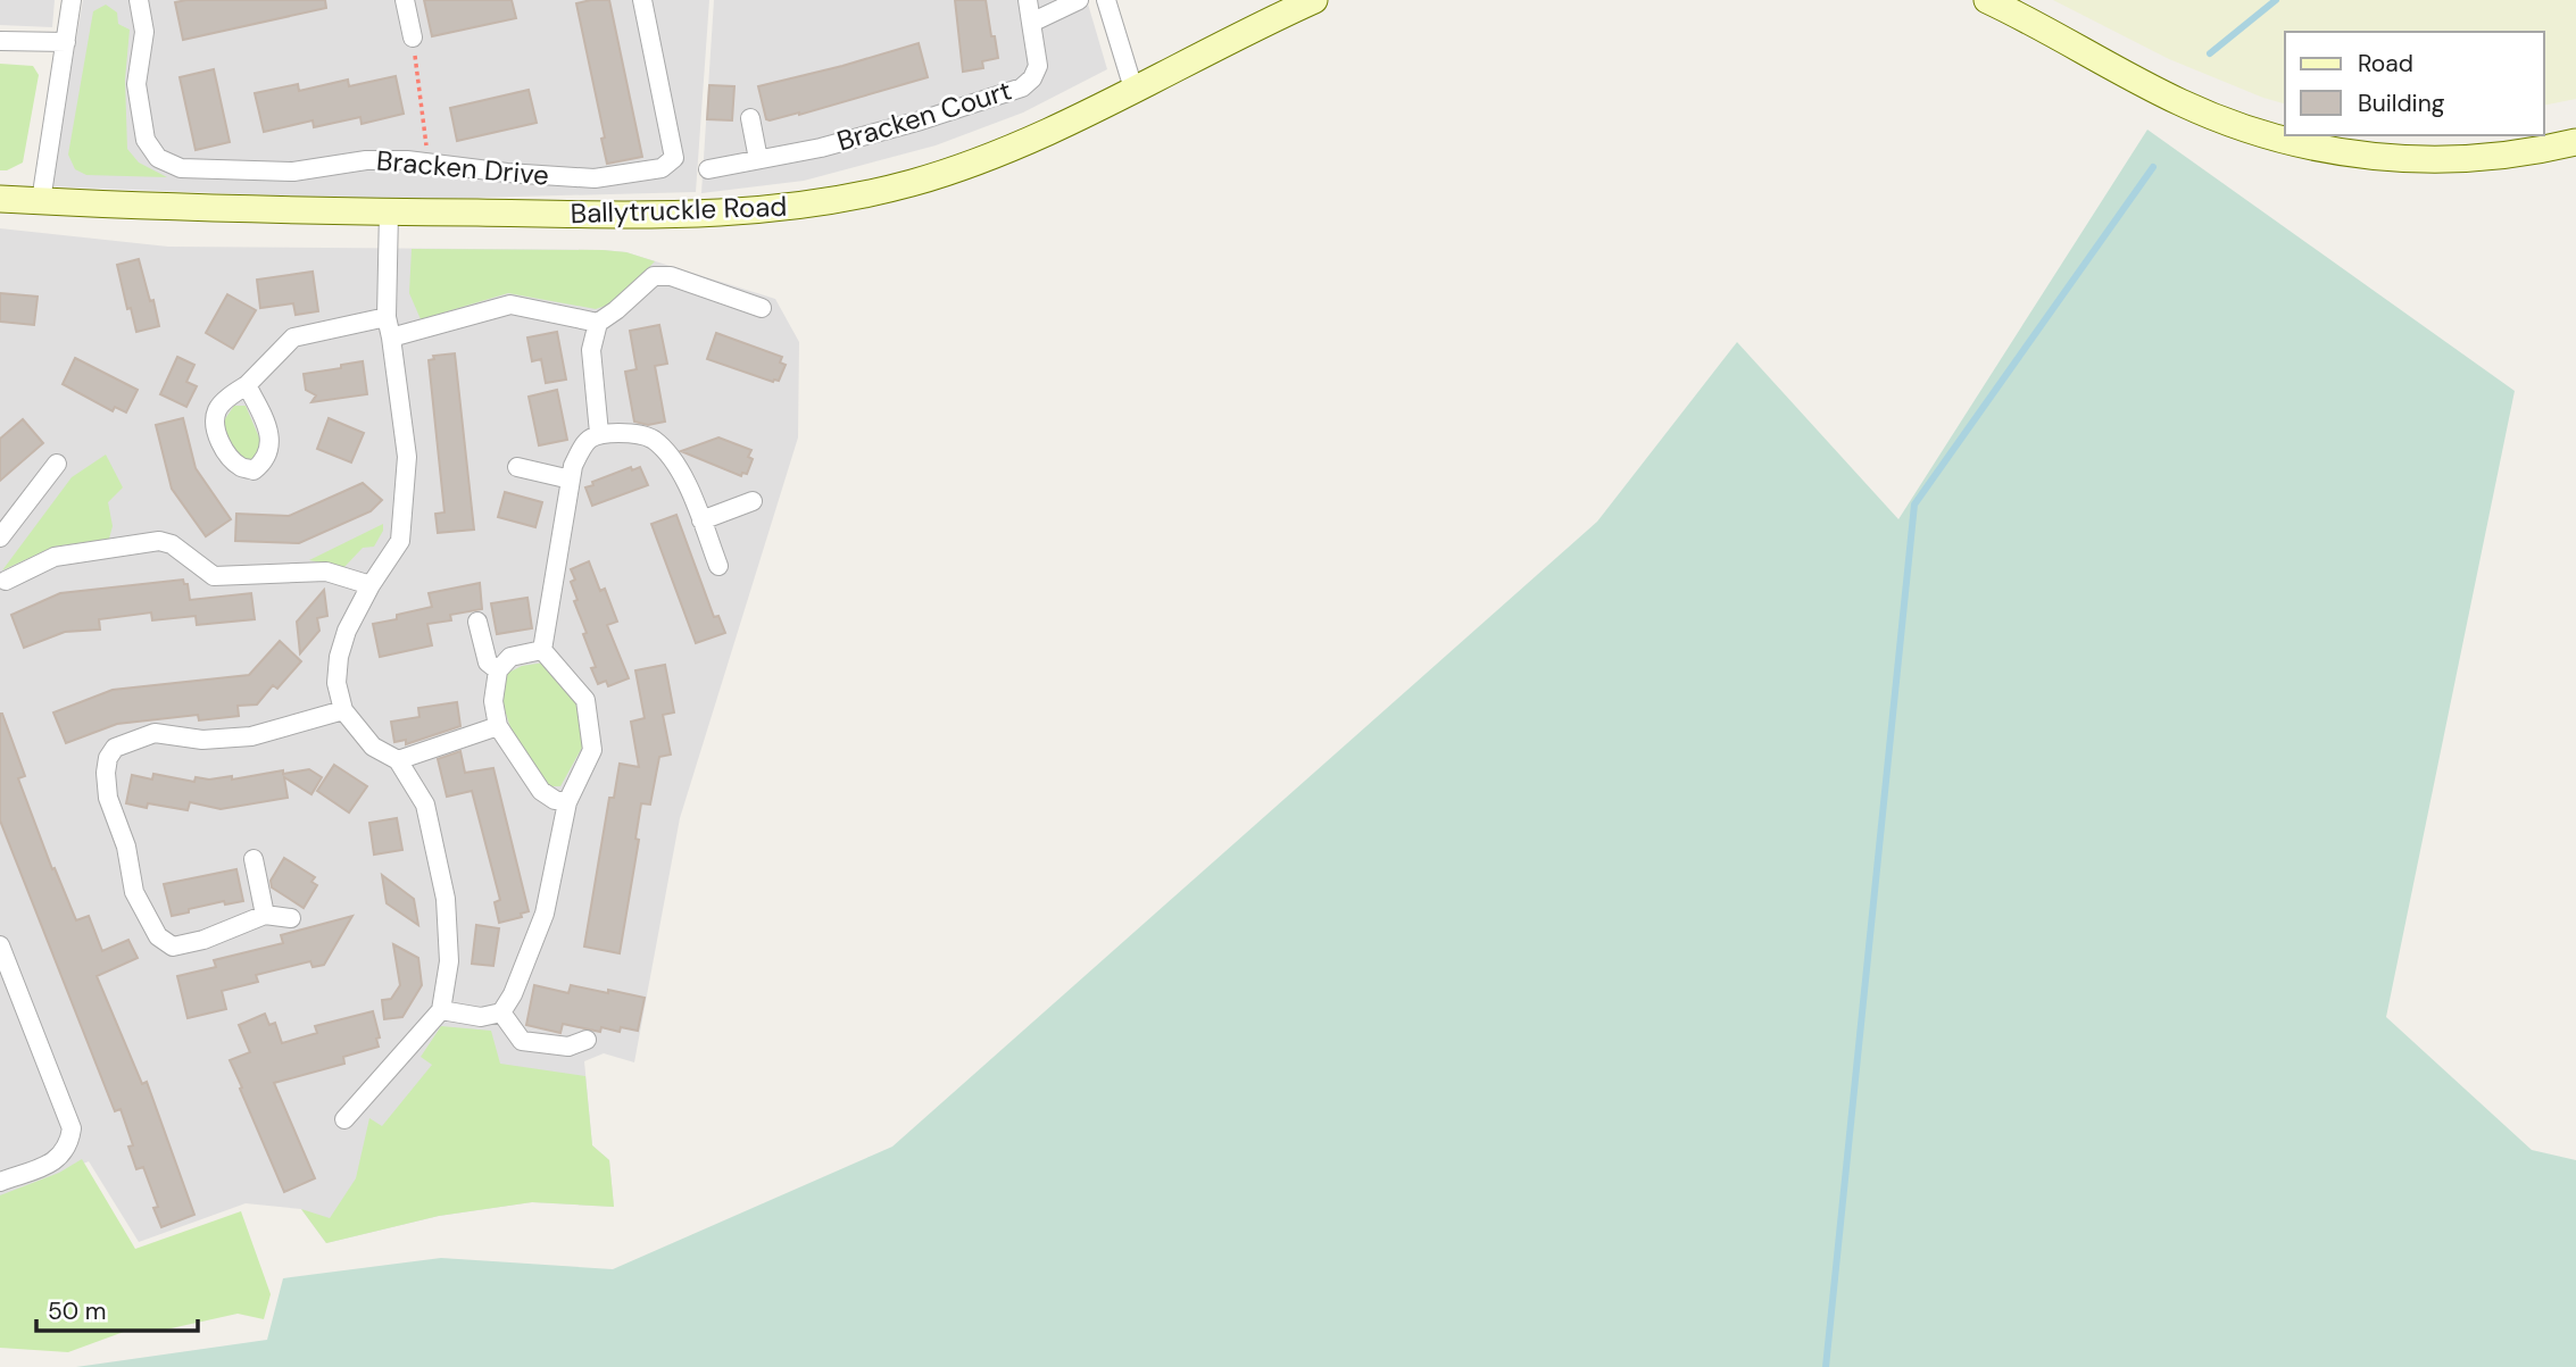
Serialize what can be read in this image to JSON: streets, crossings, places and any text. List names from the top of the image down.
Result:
{
  "streets": {
    "street": ["Bracken Court", "Bracken Drive", "Ballytruckle Road"]
  },
  "legend": ["Road", "Building"],
  "scale_bar": "50 m"
}
